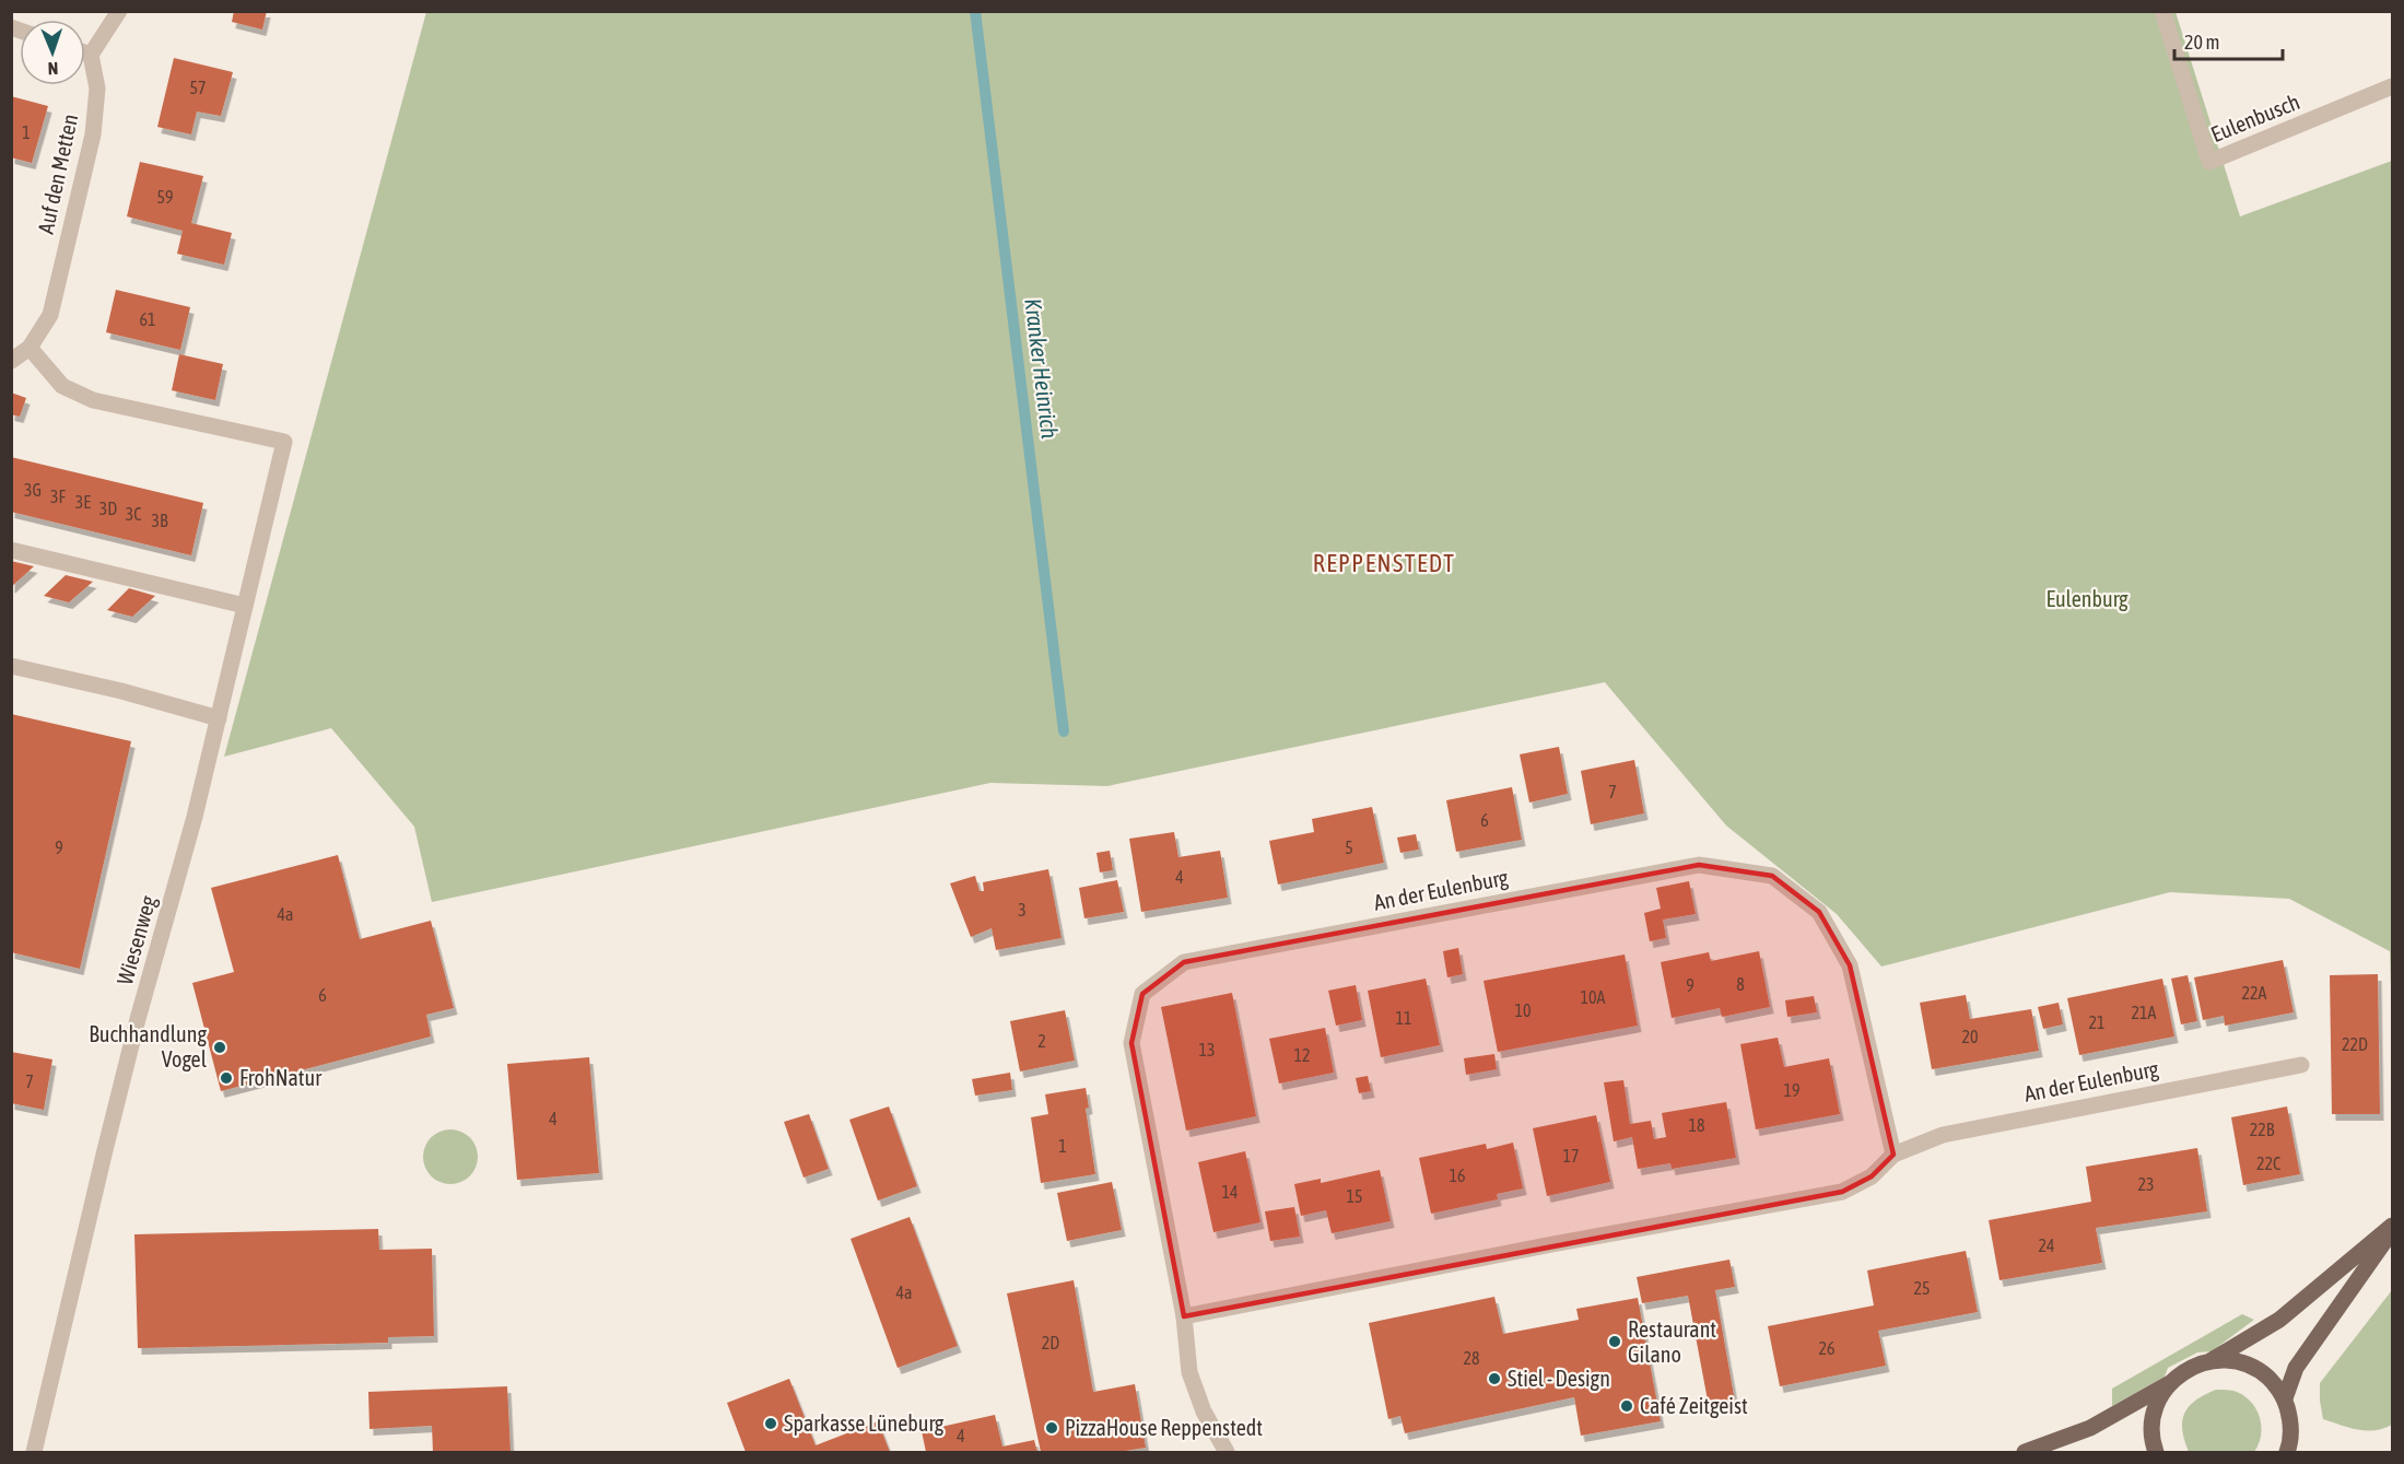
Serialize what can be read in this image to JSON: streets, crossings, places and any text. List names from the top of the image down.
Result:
{
  "streets": {
    "street": [
      "Eulenbusch",
      "Auf den Metten",
      "An der Eulenburg",
      "Wiesenweg"
    ]
  },
  "crossings": [
    ["Auf den Metten", "Wiesenweg"]
  ],
  "districts": ["REPPENSTEDT"],
  "water": ["Kranker Heinrich"],
  "parks": ["Eulenburg"],
  "places": [
    "Buchhandlung Vogel",
    "FrohNatur",
    "Restaurant Gilano",
    "Stiel - Design",
    "Café Zeitgeist",
    "Sparkasse Lüneburg",
    "PizzaHouse Reppenstedt"
  ],
  "house_numbers": [
    "57",
    "1",
    "59",
    "61",
    "3G",
    "3F",
    "3E",
    "3D",
    "3C",
    "3B",
    "7",
    "6",
    "9",
    "5",
    "4",
    "3",
    "4a",
    "8",
    "9",
    "22A",
    "6",
    "10A",
    "10",
    "21A",
    "11",
    "21",
    "20",
    "2",
    "22D",
    "13",
    "12",
    "7",
    "19",
    "4",
    "18",
    "22B",
    "1",
    "17",
    "22C",
    "16",
    "23",
    "14",
    "15",
    "24",
    "25",
    "4a",
    "2D",
    "26",
    "28",
    "4"
  ],
  "scale_bar": "20 m",
  "north": "bottom"
}
